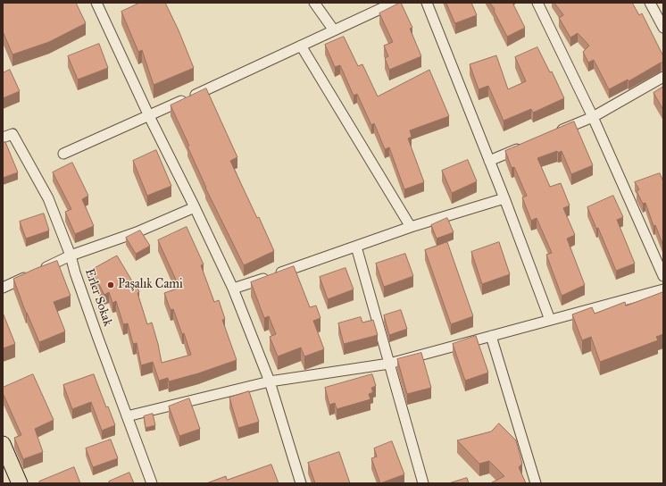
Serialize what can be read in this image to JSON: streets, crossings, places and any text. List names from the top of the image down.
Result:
{
  "streets": {
    "street": ["Erler Sokak"]
  },
  "places": ["Paşalık Cami"]
}
